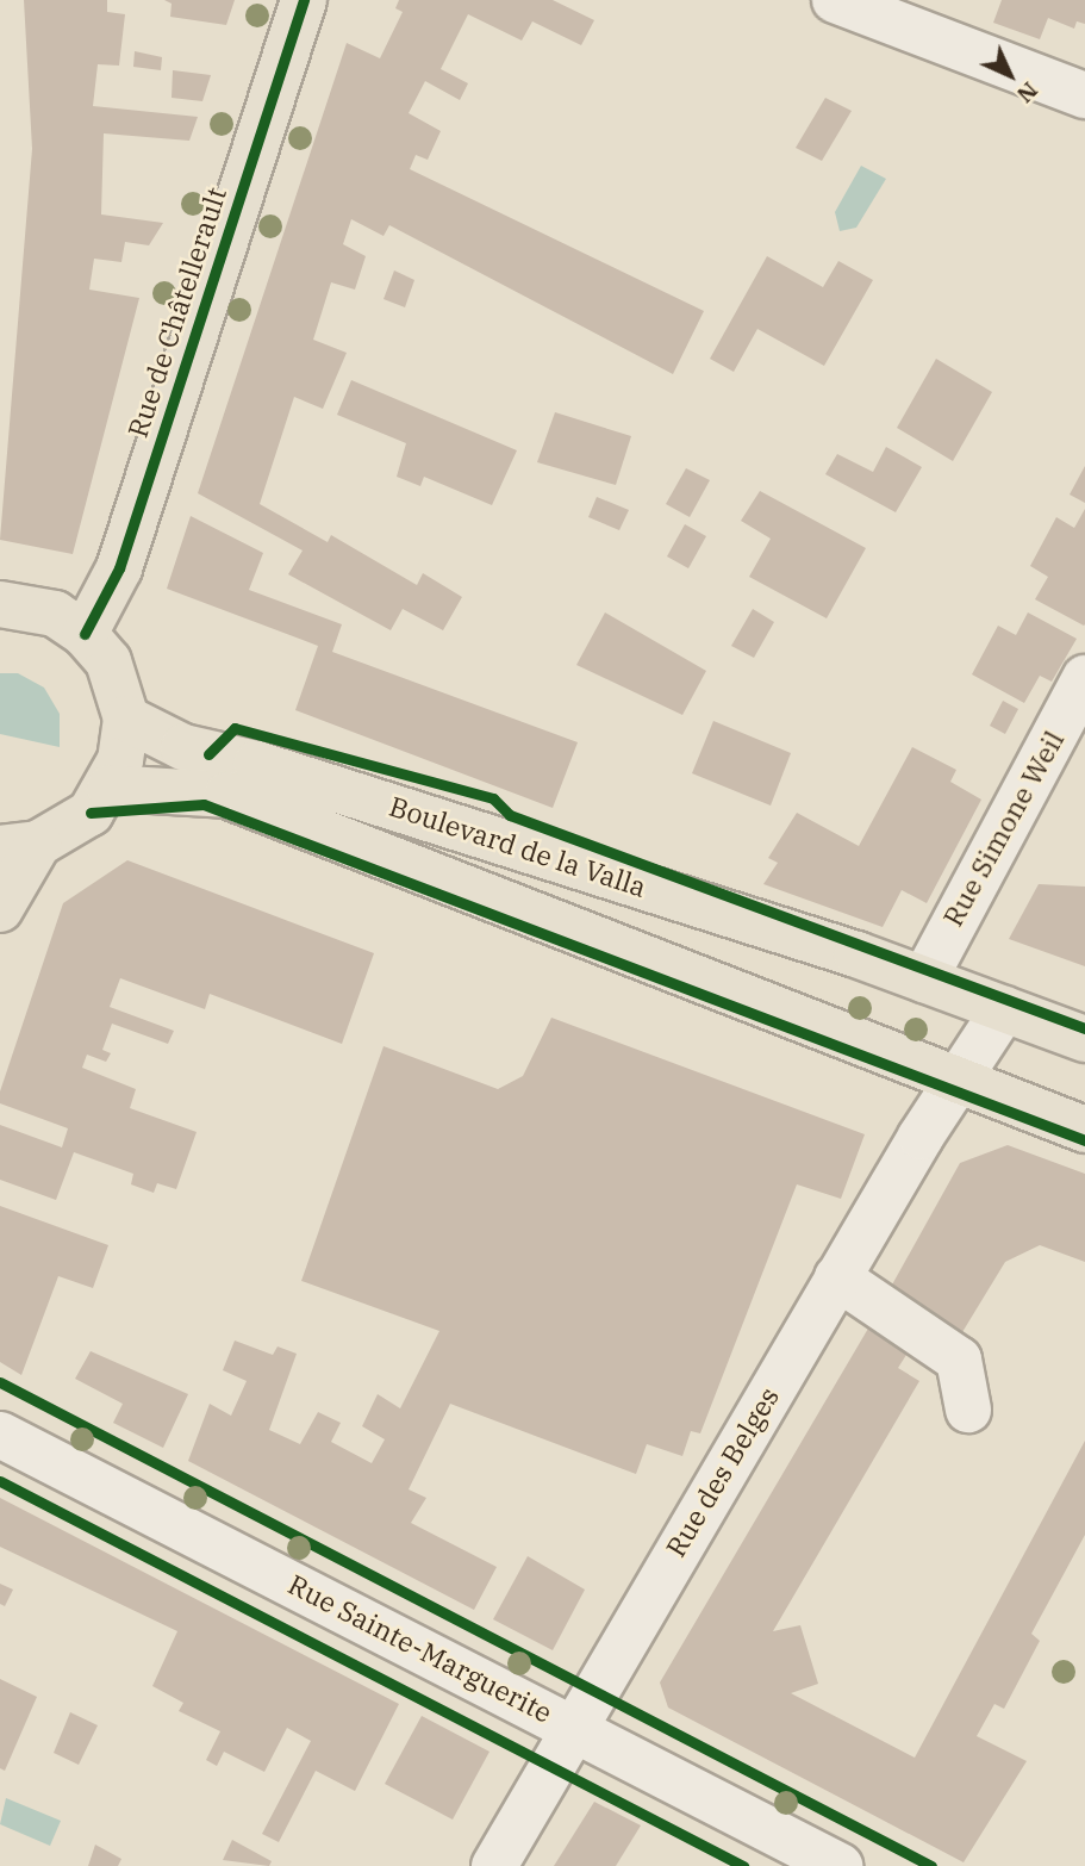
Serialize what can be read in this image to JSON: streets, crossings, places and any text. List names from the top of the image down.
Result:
{
  "streets": {
    "main road": ["Rue de Châtellerault", "Boulevard de la Valla"],
    "street": ["Rue Simone Weil", "Rue des Belges", "Rue Sainte-Marguerite"]
  },
  "crossings": [
    ["Rue Simone Weil", "Boulevard de la Valla"],
    ["Boulevard de la Valla", "Rue des Belges"],
    ["Rue des Belges", "Rue Sainte-Marguerite"]
  ],
  "north": "bottom right"
}
